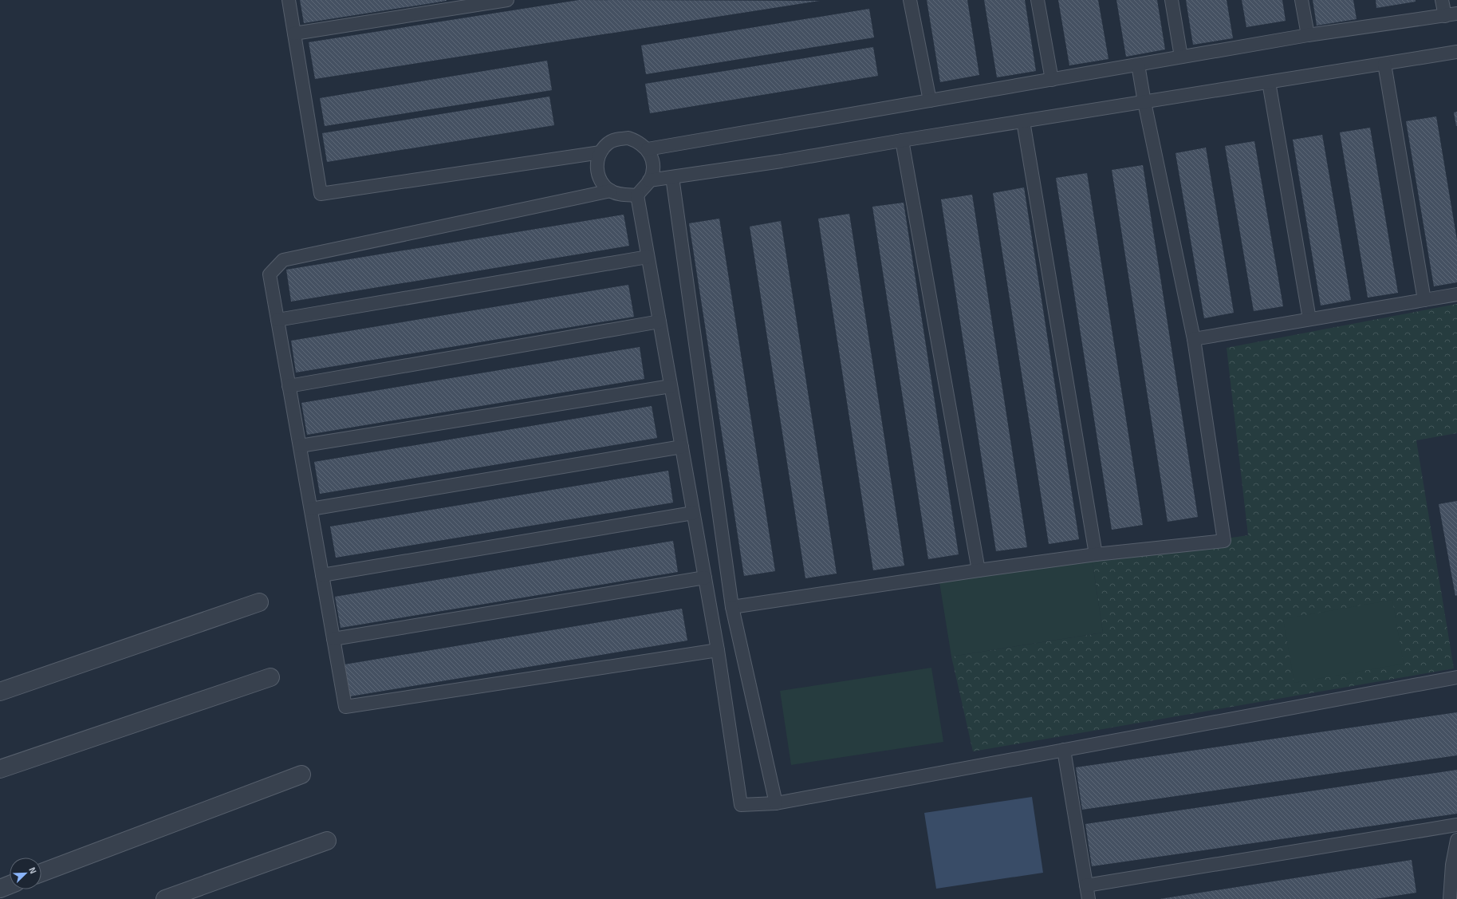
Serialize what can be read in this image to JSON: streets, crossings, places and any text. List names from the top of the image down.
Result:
{
  "north": "top right"
}
